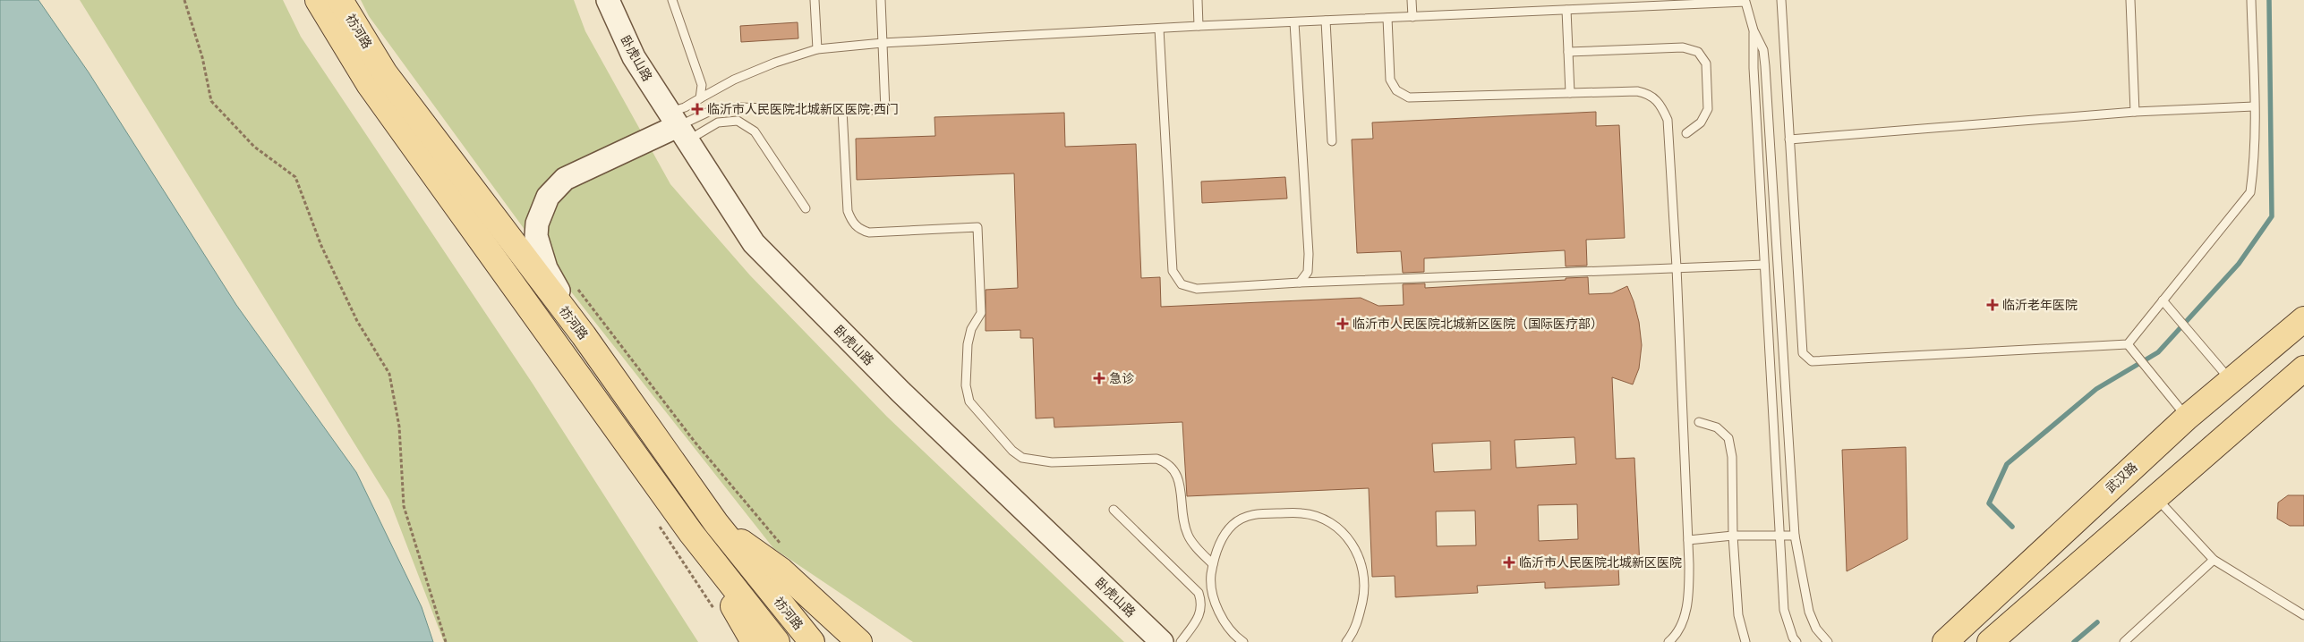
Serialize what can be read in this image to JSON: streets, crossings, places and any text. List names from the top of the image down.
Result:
{
  "streets": {
    "main road": ["祊河路", "武汉路"],
    "street": ["卧虎山路"]
  },
  "places": {
    "health": [
      "临沂市人民医院北城新区医院·西门",
      "临沂老年医院",
      "临沂市人民医院北城新区医院（国际医疗部）",
      "急诊",
      "临沂市人民医院北城新区医院"
    ]
  }
}
